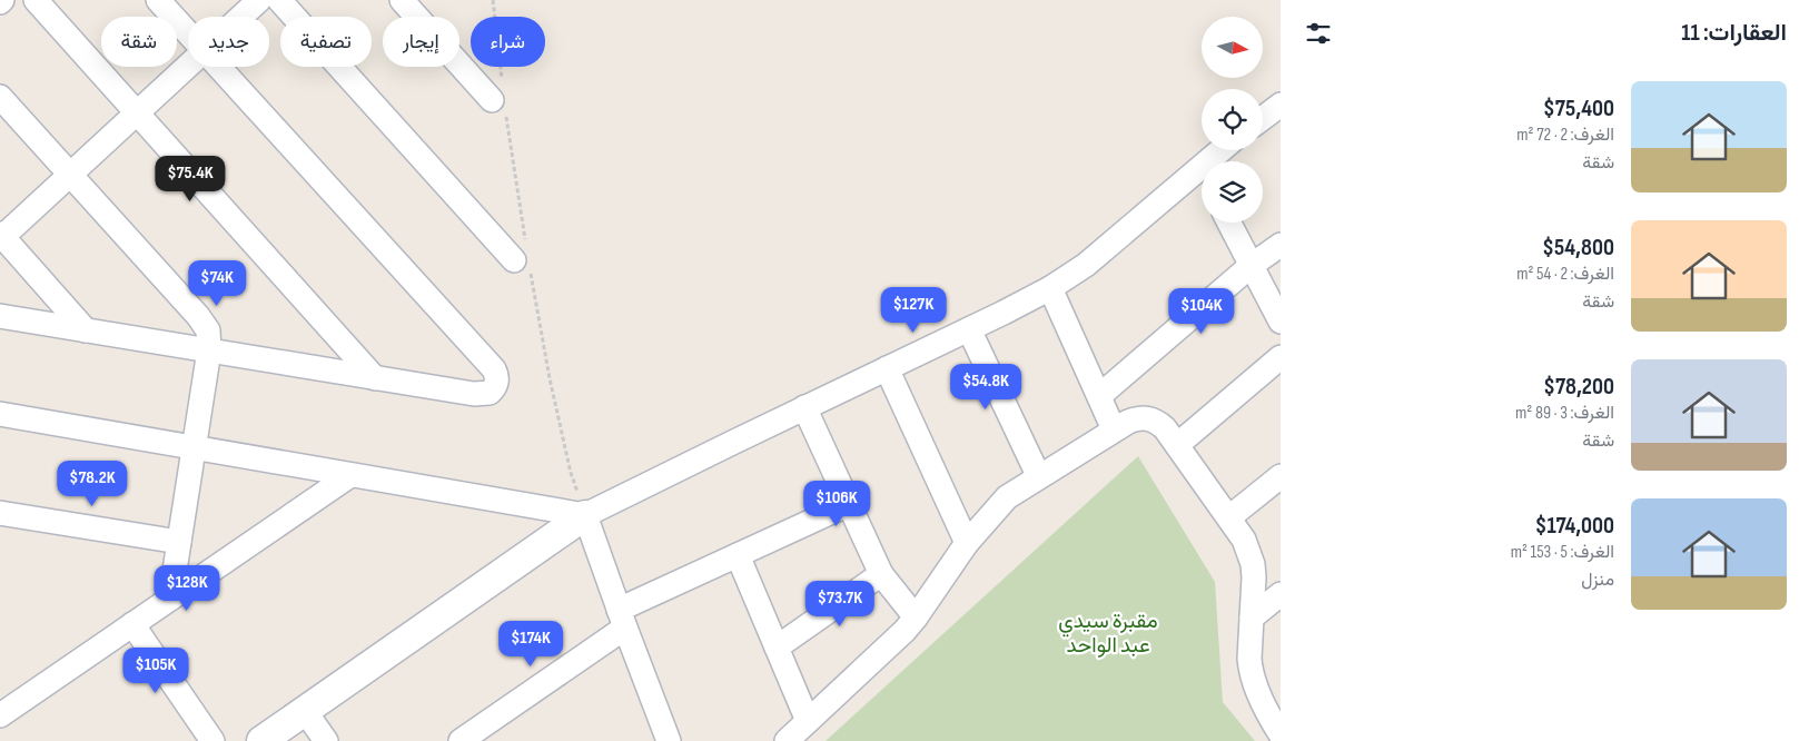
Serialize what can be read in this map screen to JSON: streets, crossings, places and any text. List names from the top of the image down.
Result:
{
  "parks": ["مقبرة سيدي عبد الواحد"],
  "north": "right",
  "page": {
    "heading": "العقارات: 11",
    "chip": [
      "شراء",
      "إيجار",
      "تصفية",
      "جديد",
      "شقة"
    ],
    "list": [
      {
        "name": "$75,400",
        "note": "الغرف: 2 · 72 m² · شقة"
      },
      {
        "name": "$54,800",
        "note": "الغرف: 2 · 54 m² · شقة"
      },
      {
        "name": "$78,200",
        "note": "الغرف: 3 · 89 m² · شقة"
      },
      {
        "name": "$174,000",
        "note": "الغرف: 5 · 153 m² · منزل"
      }
    ],
    "price": [
      "$75.4K",
      "$74K",
      "$127K",
      "$104K",
      "$54.8K",
      "$78.2K",
      "$106K",
      "$128K",
      "$73.7K",
      "$174K",
      "$105K"
    ]
  }
}
